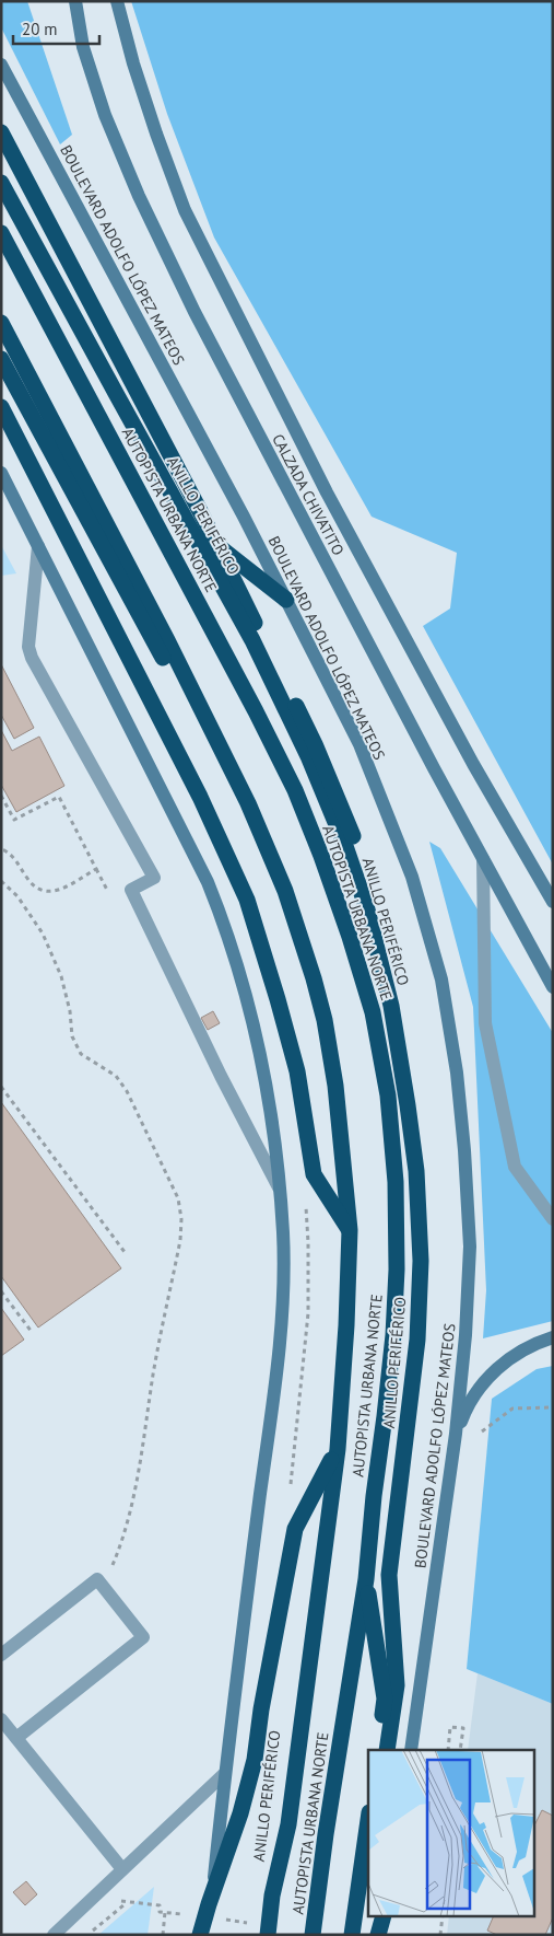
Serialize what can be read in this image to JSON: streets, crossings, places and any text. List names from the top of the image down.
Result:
{
  "streets": {
    "highway": ["AUTOPISTA URBANA NORTE", "ANILLO PERIFÉRICO"],
    "main road": ["BOULEVARD ADOLFO LÓPEZ MATEOS", "CALZADA CHIVATITO"]
  },
  "crossings": [
    ["AUTOPISTA URBANA NORTE", "ANILLO PERIFÉRICO"]
  ],
  "scale_bar": "20 m"
}
